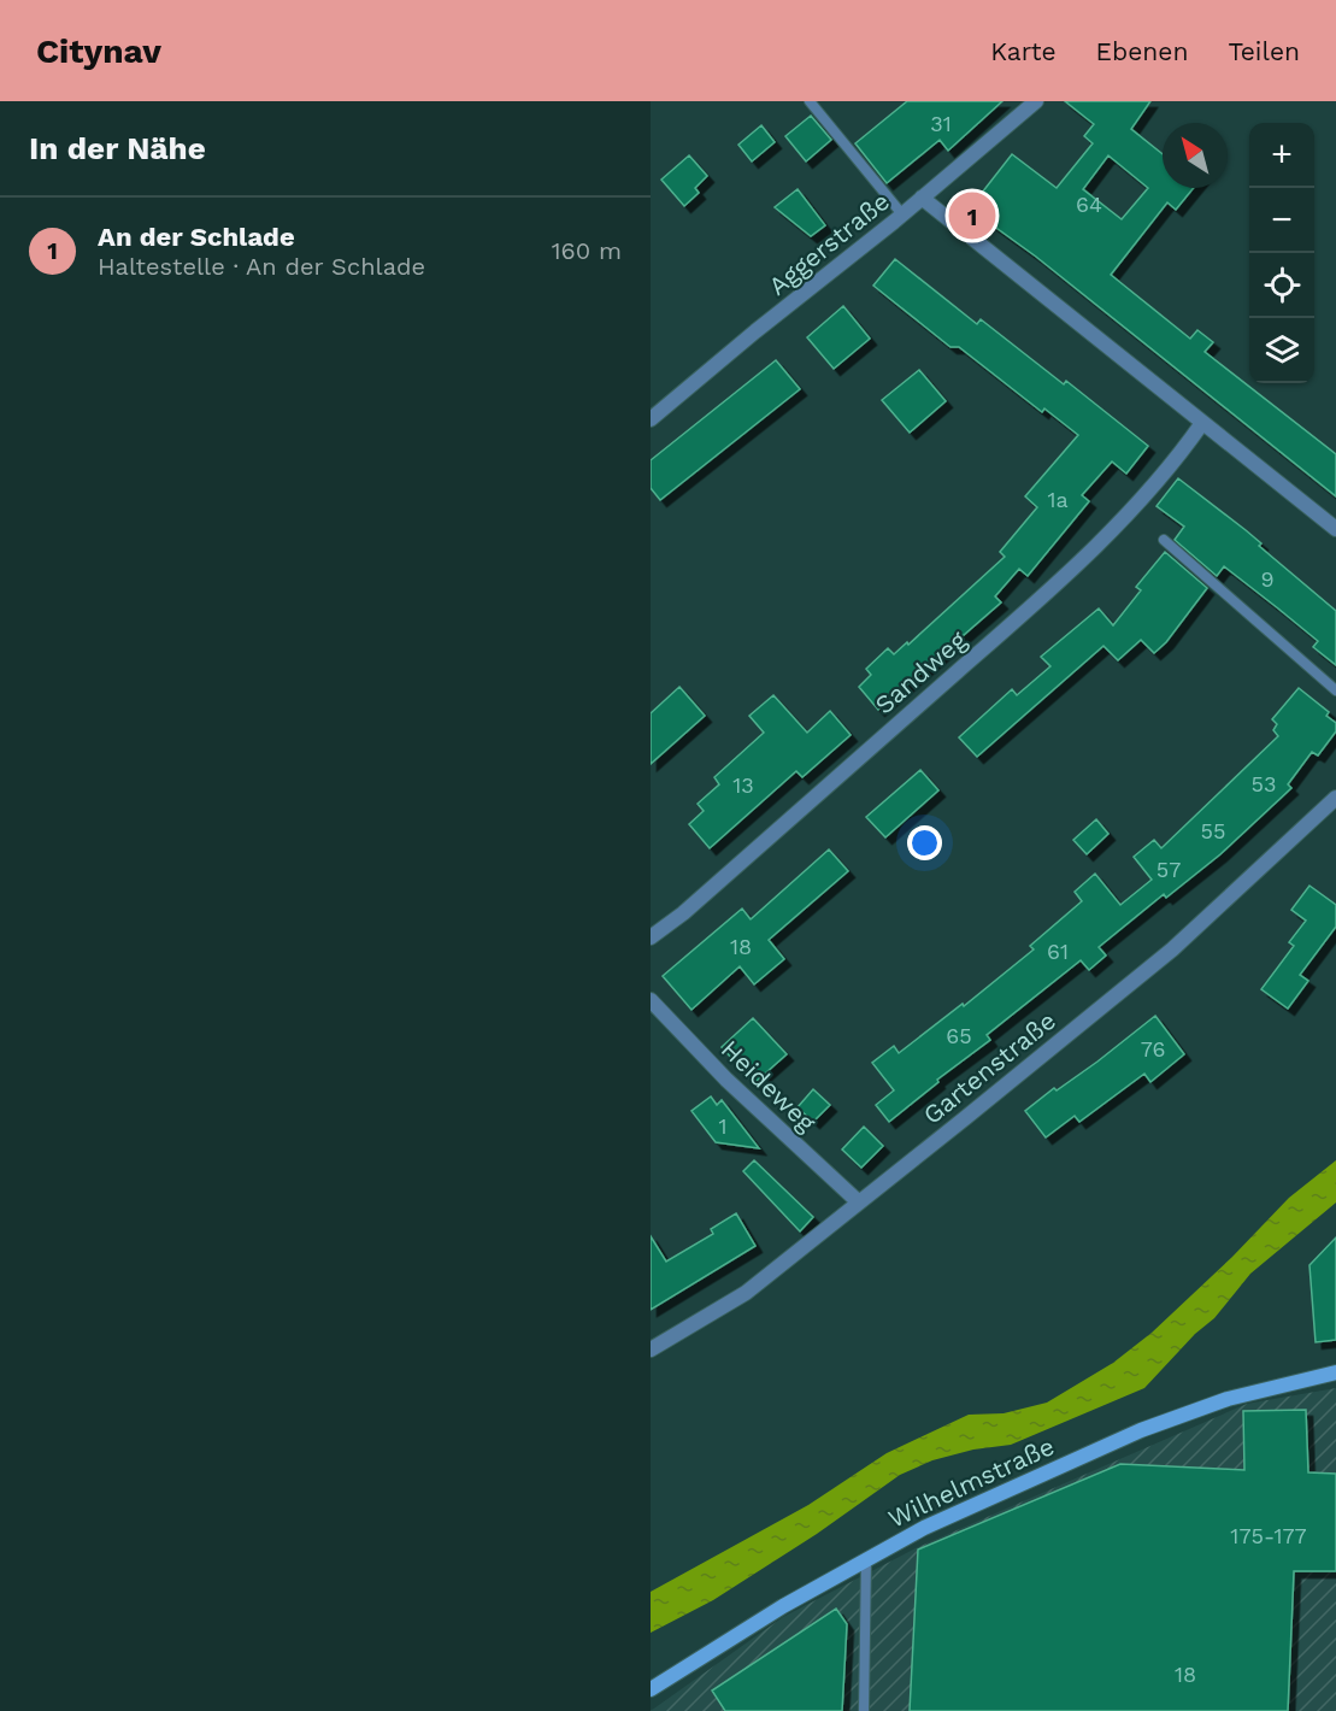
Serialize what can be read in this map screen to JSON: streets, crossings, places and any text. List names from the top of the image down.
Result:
{
  "streets": {
    "main road": ["Wilhelmstraße"],
    "street": [
      "Aggerstraße",
      "Sandweg",
      "Gartenstraße",
      "Heideweg"
    ]
  },
  "crossings": [
    ["Gartenstraße", "Heideweg"]
  ],
  "house_numbers": [
    "31",
    "64",
    "1a",
    "9",
    "53",
    "13",
    "55",
    "57",
    "18",
    "61",
    "65",
    "76",
    "1",
    "175-177",
    "18"
  ],
  "north": "top left",
  "page": {
    "header": "Citynav",
    "nav": ["Karte", "Ebenen", "Teilen"],
    "heading": "In der Nähe",
    "map_buttons": ["+", "−"],
    "pins": "1",
    "list": [
      {
        "mark": "1",
        "name": "An der Schlade",
        "note": "Haltestelle · An der Schlade",
        "value": "160 m"
      }
    ]
  }
}
